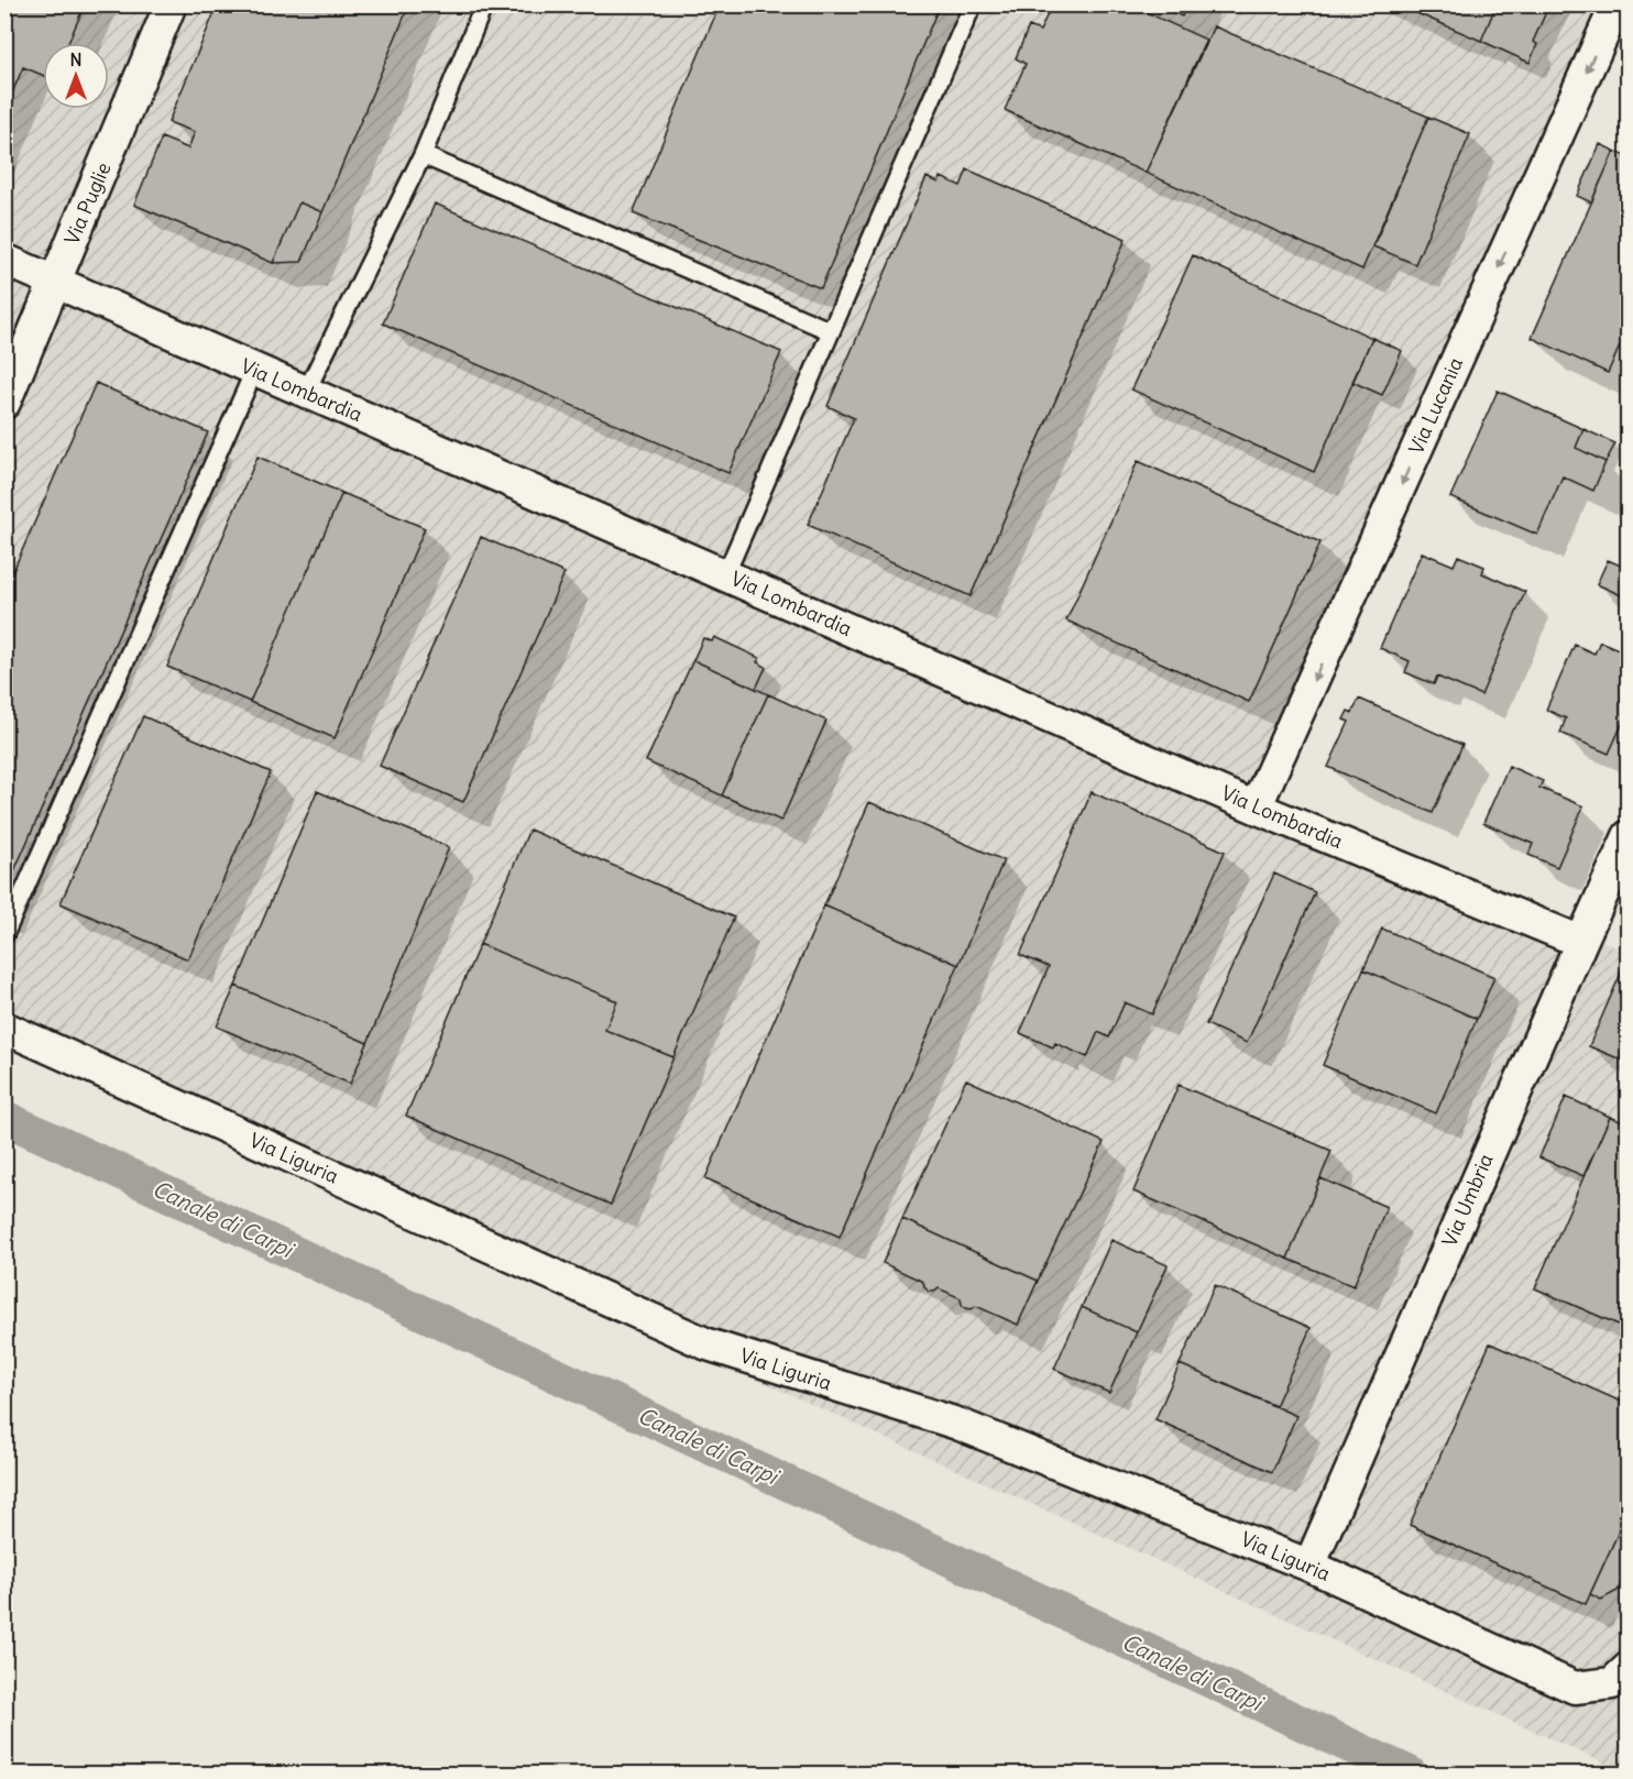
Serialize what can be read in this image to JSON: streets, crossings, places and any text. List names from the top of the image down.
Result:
{
  "streets": {
    "street": [
      "Via Puglie",
      "Via Lombardia",
      "Via Lucania",
      "Via Liguria",
      "Via Umbria"
    ]
  },
  "crossings": [
    ["Via Puglie", "Via Lombardia"],
    ["Via Lombardia", "Via Lucania"],
    ["Via Lombardia", "Via Umbria"],
    ["Via Liguria", "Via Umbria"]
  ],
  "one_way": ["Via Lucania"],
  "water": ["Canale di Carpi"],
  "north": "top"
}
